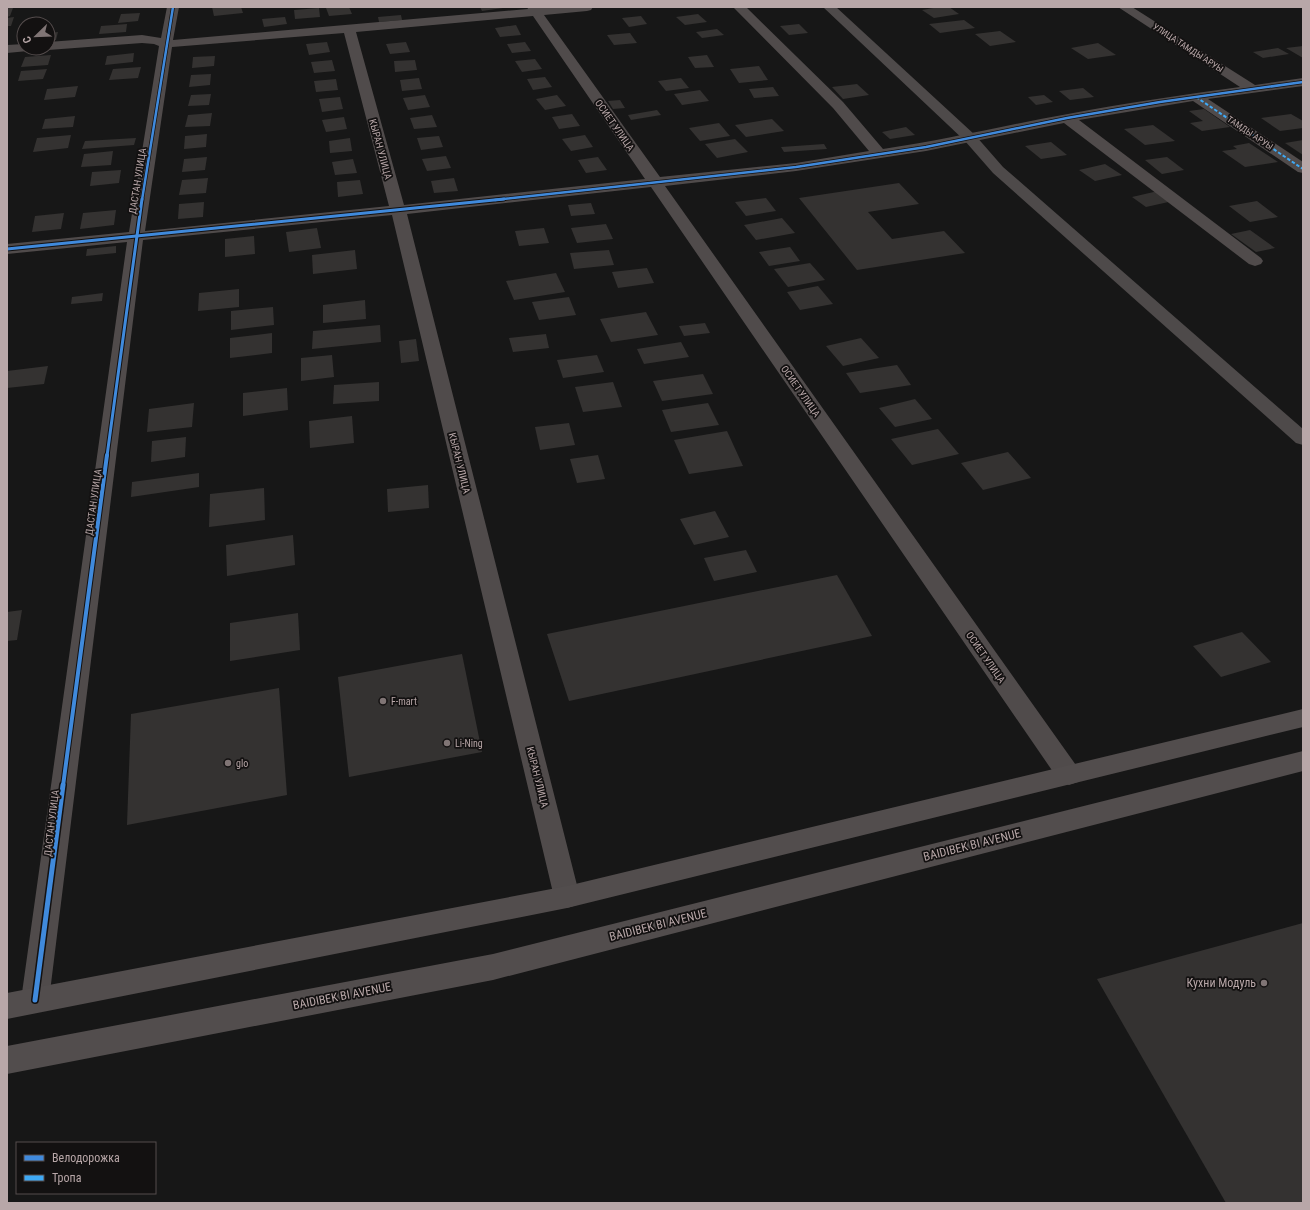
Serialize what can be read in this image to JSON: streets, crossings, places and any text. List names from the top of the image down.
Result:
{
  "streets": {
    "main road": ["BAIDIBEK BI AVENUE"],
    "street": [
      "УЛИЦА ТАМДЫ АРУЫ",
      "ОСИЕТ УЛИЦА",
      "ТАМДЫ АРУЫ",
      "КЫРАН УЛИЦА",
      "ДАСТАН УЛИЦА"
    ]
  },
  "places": [
    "F-mart",
    "Li-Ning",
    "glo",
    "Кухни Модуль"
  ],
  "legend": ["Велодорожка", "Тропа"],
  "north": "bottom left"
}
